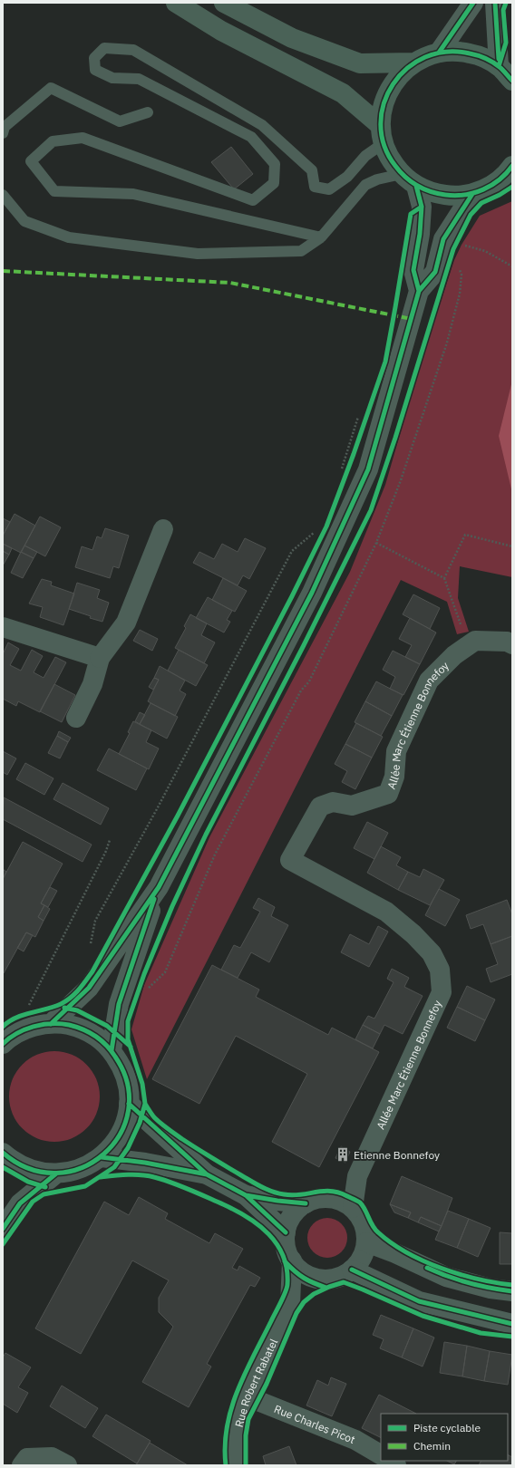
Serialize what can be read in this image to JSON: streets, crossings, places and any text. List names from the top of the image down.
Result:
{
  "streets": {
    "street": ["Allée Marc Étienne Bonnefoy", "Rue Robert Rabatel", "Rue Charles Picot"]
  },
  "crossings": [
    ["Allée Marc Étienne Bonnefoy", "Rue Robert Rabatel"],
    ["Rue Robert Rabatel", "Rue Charles Picot"]
  ],
  "places": {
    "building": ["Etienne Bonnefoy"]
  },
  "legend": ["Piste cyclable", "Chemin"]
}
